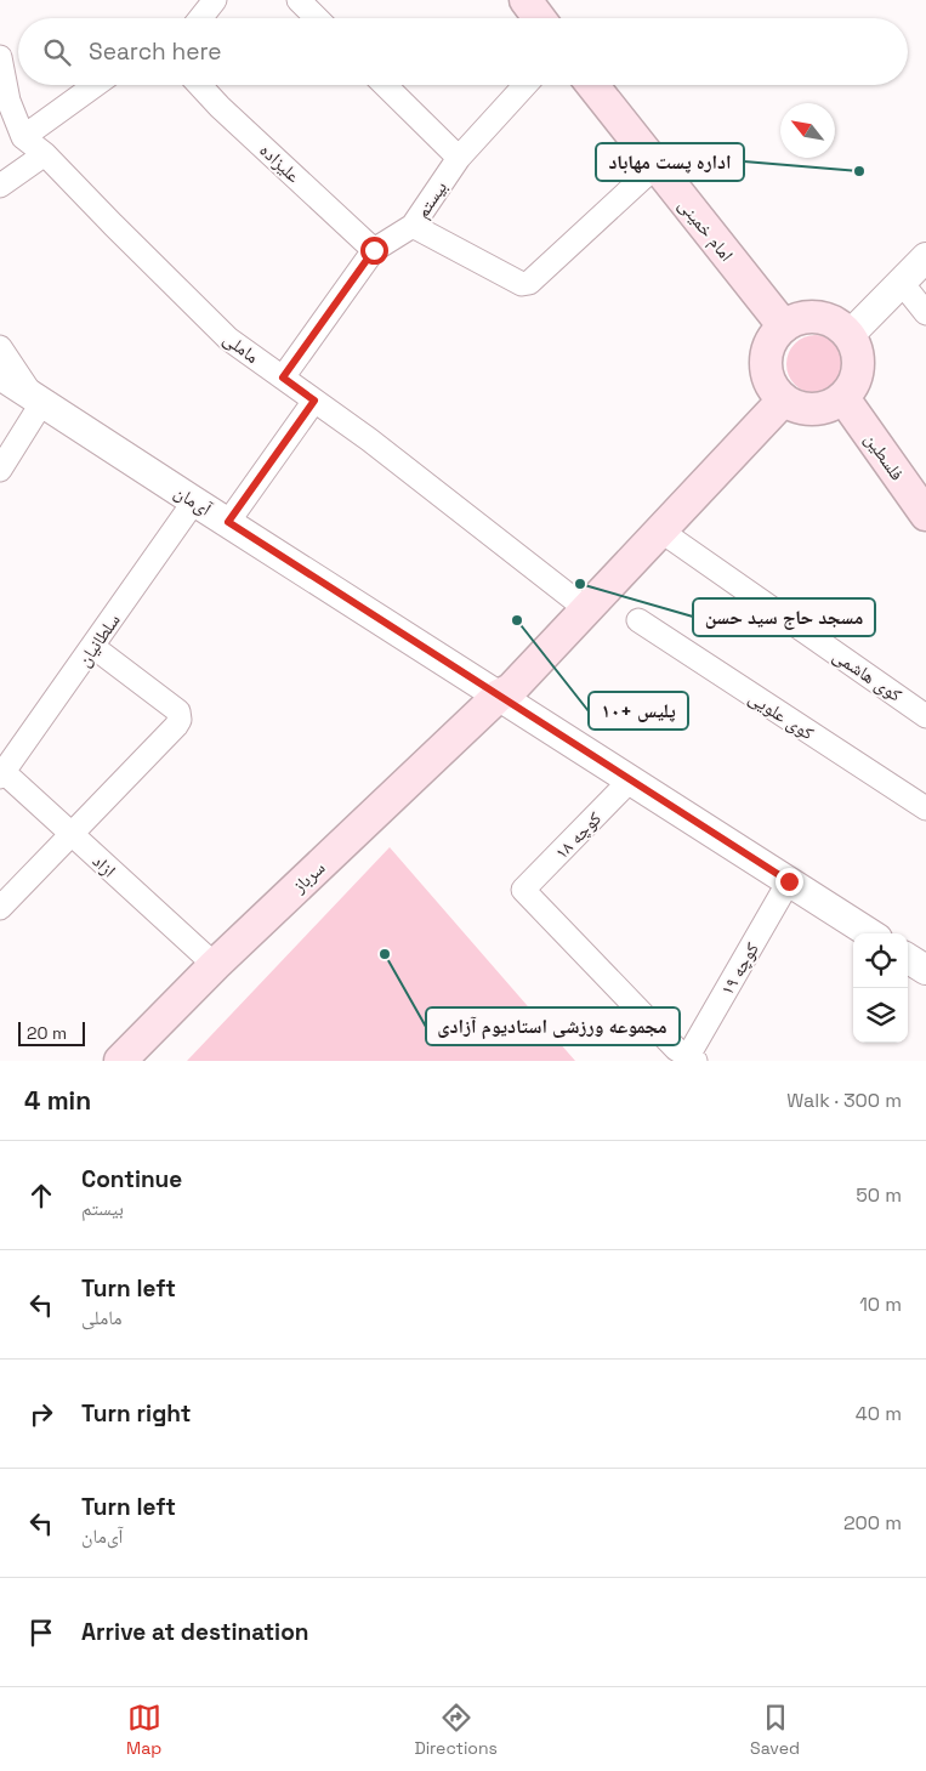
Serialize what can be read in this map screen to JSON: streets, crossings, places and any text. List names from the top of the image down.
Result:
{
  "streets": {
    "main road": ["امام خمینی", "فلسطین", "سرباز"],
    "street": [
      "علیزاده",
      "بیستم",
      "ماملی",
      "آی‌مان",
      "سلطانیان",
      "کوی هاشمی",
      "کوی علویی",
      "کوچه ۱۸",
      "ازاد",
      "کوچه ۱۹"
    ]
  },
  "crossings": [
    ["علیزاده", "بیستم"],
    ["بیستم", "ماملی"],
    ["امام خمینی", "فلسطین"],
    ["آی‌مان", "سلطانیان"],
    ["آی‌مان", "کوچه ۱۸"],
    ["آی‌مان", "سرباز"],
    ["آی‌مان", "کوچه ۱۹"],
    ["سلطانیان", "ازاد"],
    ["کوچه ۱۸", "کوچه ۱۹"],
    ["ازاد", "سرباز"]
  ],
  "places": [
    "اداره پست مهاباد",
    "مسجد حاج سید حسن",
    "پلیس +۱۰",
    "مجموعه ورزشی استادیوم آزادی"
  ],
  "scale_bar": "20 m",
  "north": "top left",
  "page": {
    "search": "Search here",
    "scale": "20 m",
    "heading": ["4 min", "Walk · 300 m"],
    "list": [
      ["Continue", "بیستم", "50 m"],
      ["Turn left", "ماملی", "10 m"],
      ["Turn right", "40 m"],
      ["Turn left", "آی‌مان", "200 m"],
      "Arrive at destination"
    ],
    "nav": ["Map", "Directions", "Saved"]
  }
}
